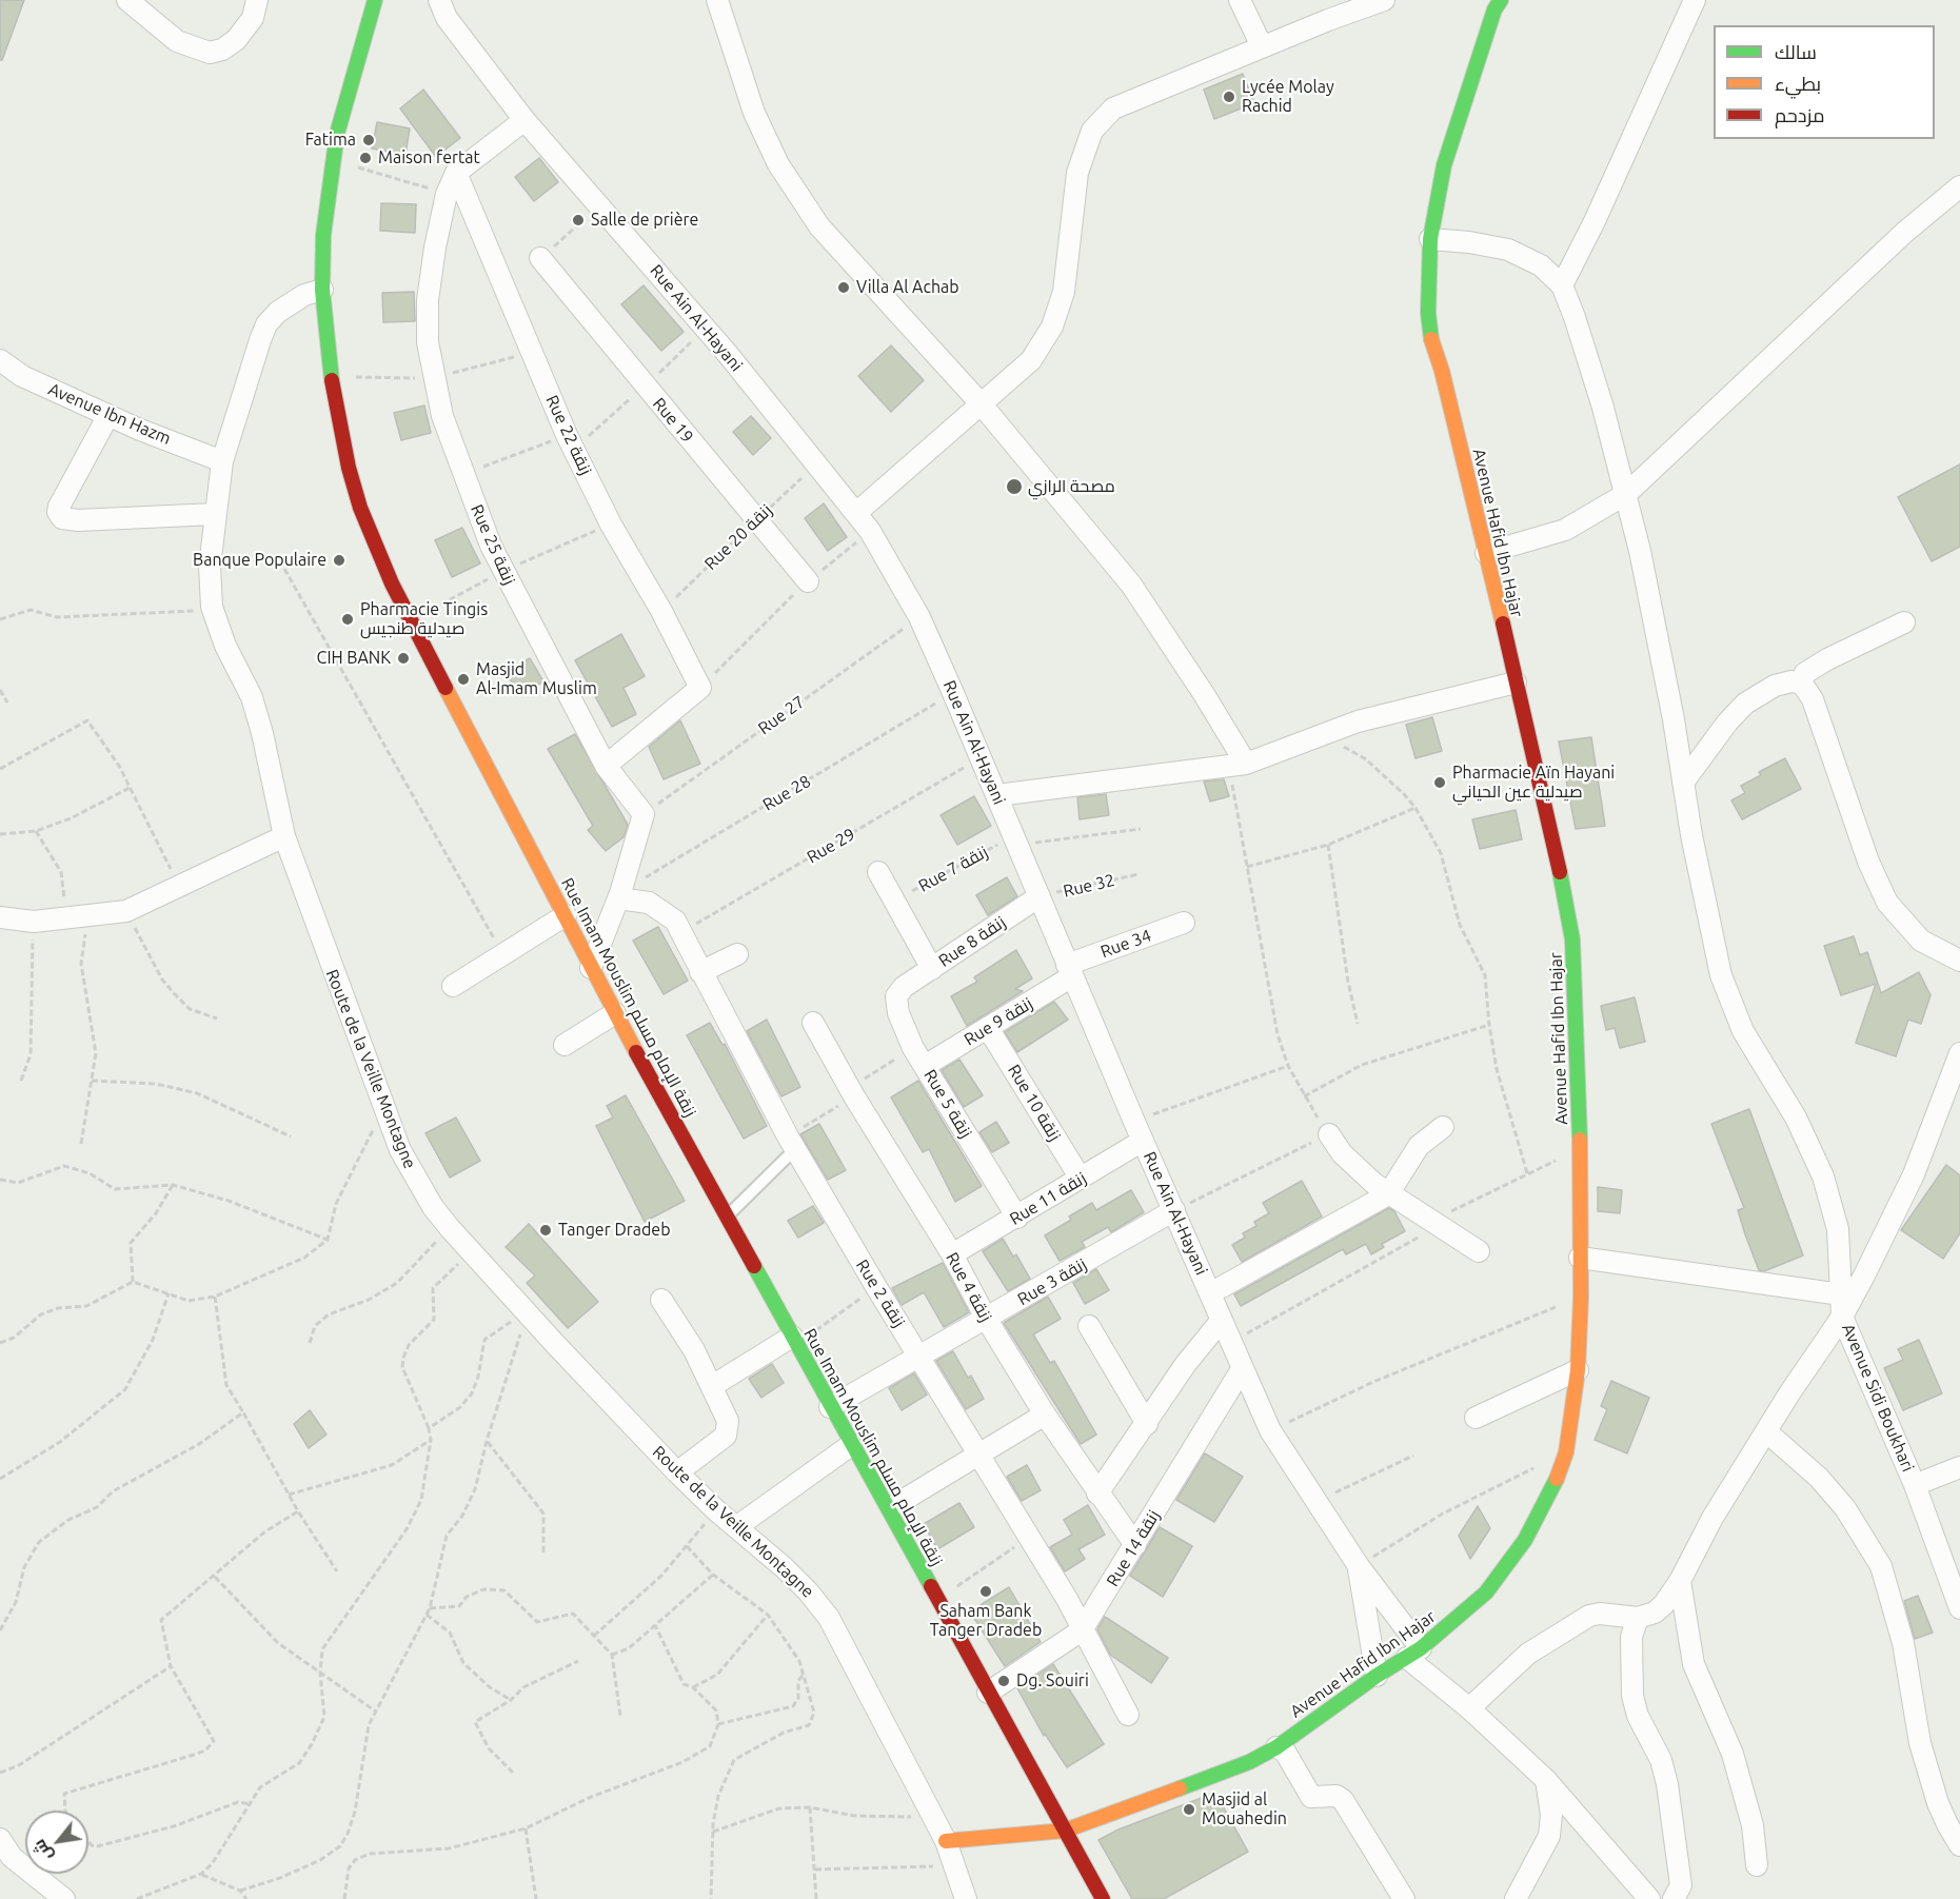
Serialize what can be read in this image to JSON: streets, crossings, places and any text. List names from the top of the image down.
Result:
{
  "streets": {
    "street": [
      "Rue Ain Al-Hayani",
      "Avenue Ibn Hazm",
      "Rue 19",
      "Rue 22 زنقة",
      "Avenue Hafid Ibn Hajar",
      "Rue 25 زنقة",
      "Rue 8 زنقة",
      "Rue 34",
      "Rue Imam Mouslim زنقة الإمام مسلم",
      "Rue 9 زنقة",
      "Route de la Veille Montagne",
      "Rue 10 زنقة",
      "Rue 5 زنقة",
      "Rue 11 زنقة",
      "Rue 3 زنقة",
      "Rue 4 زنقة",
      "Rue 2 زنقة",
      "Avenue Sidi Boukhari",
      "Rue 14 زنقة"
    ],
    "path": [
      "Rue 20 زنقة",
      "Rue 27",
      "Rue 28",
      "Rue 29",
      "Rue 7 زنقة",
      "Rue 32"
    ]
  },
  "crossings": [
    ["Rue Ain Al-Hayani", "Avenue Hafid Ibn Hajar"],
    ["Rue Ain Al-Hayani", "Rue 20 زنقة"],
    ["Rue Ain Al-Hayani", "Rue 25 زنقة"],
    ["Rue Ain Al-Hayani", "Rue 27"],
    ["Rue Ain Al-Hayani", "Rue 28"],
    ["Rue Ain Al-Hayani", "Rue 29"],
    ["Rue Ain Al-Hayani", "Rue 7 زنقة"],
    ["Rue Ain Al-Hayani", "Rue 32"],
    ["Rue Ain Al-Hayani", "Rue 8 زنقة"],
    ["Rue Ain Al-Hayani", "Rue 34"],
    ["Rue Ain Al-Hayani", "Rue 9 زنقة"],
    ["Rue Ain Al-Hayani", "Rue 11 زنقة"],
    ["Rue Ain Al-Hayani", "Rue 3 زنقة"],
    ["Rue Ain Al-Hayani", "Rue 14 زنقة"],
    ["Avenue Ibn Hazm", "Route de la Veille Montagne"],
    ["Rue 19", "Rue 20 زنقة"],
    ["Rue 22 زنقة", "Rue 20 زنقة"],
    ["Rue 22 زنقة", "Rue 25 زنقة"],
    ["Avenue Hafid Ibn Hajar", "Rue Imam Mouslim زنقة الإمام مسلم"],
    ["Avenue Hafid Ibn Hajar", "Route de la Veille Montagne"],
    ["Rue 25 زنقة", "Rue 27"],
    ["Rue 28", "Rue 2 زنقة"],
    ["Rue 29", "Rue 2 زنقة"],
    ["Rue 32", "Rue 8 زنقة"],
    ["Rue 8 زنقة", "Rue 5 زنقة"],
    ["Rue 34", "Rue 9 زنقة"],
    ["Rue Imam Mouslim زنقة الإمام مسلم", "Route de la Veille Montagne"],
    ["Rue Imam Mouslim زنقة الإمام مسلم", "Rue 3 زنقة"],
    ["Rue Imam Mouslim زنقة الإمام مسلم", "Rue 14 زنقة"],
    ["Rue 9 زنقة", "Rue 10 زنقة"],
    ["Rue 9 زنقة", "Rue 5 زنقة"],
    ["Rue 10 زنقة", "Rue 11 زنقة"],
    ["Rue 5 زنقة", "Rue 11 زنقة"],
    ["Rue 11 زنقة", "Rue 4 زنقة"],
    ["Rue 3 زنقة", "Rue 4 زنقة"],
    ["Rue 3 زنقة", "Rue 2 زنقة"],
    ["Rue 4 زنقة", "Rue 14 زنقة"],
    ["Rue 2 زنقة", "Rue 14 زنقة"]
  ],
  "places": [
    "Lycée Molay Rachid",
    "Fatima",
    "Maison fertat",
    "Salle de prière",
    "Villa Al Achab",
    "مصحة الرازي",
    "Banque Populaire",
    "Pharmacie Tingis صيدلية طنجيس",
    "CIH BANK",
    "Masjid Al-Imam Muslim",
    "Pharmacie Aïn Hayani صيدلية عين الحياني",
    "Tanger Dradeb",
    "Saham Bank Tanger Dradeb",
    "Dg. Souiri",
    "Masjid al Mouahedin"
  ],
  "legend": ["سالك", "بطيء", "مزدحم"],
  "north": "bottom left"
}
